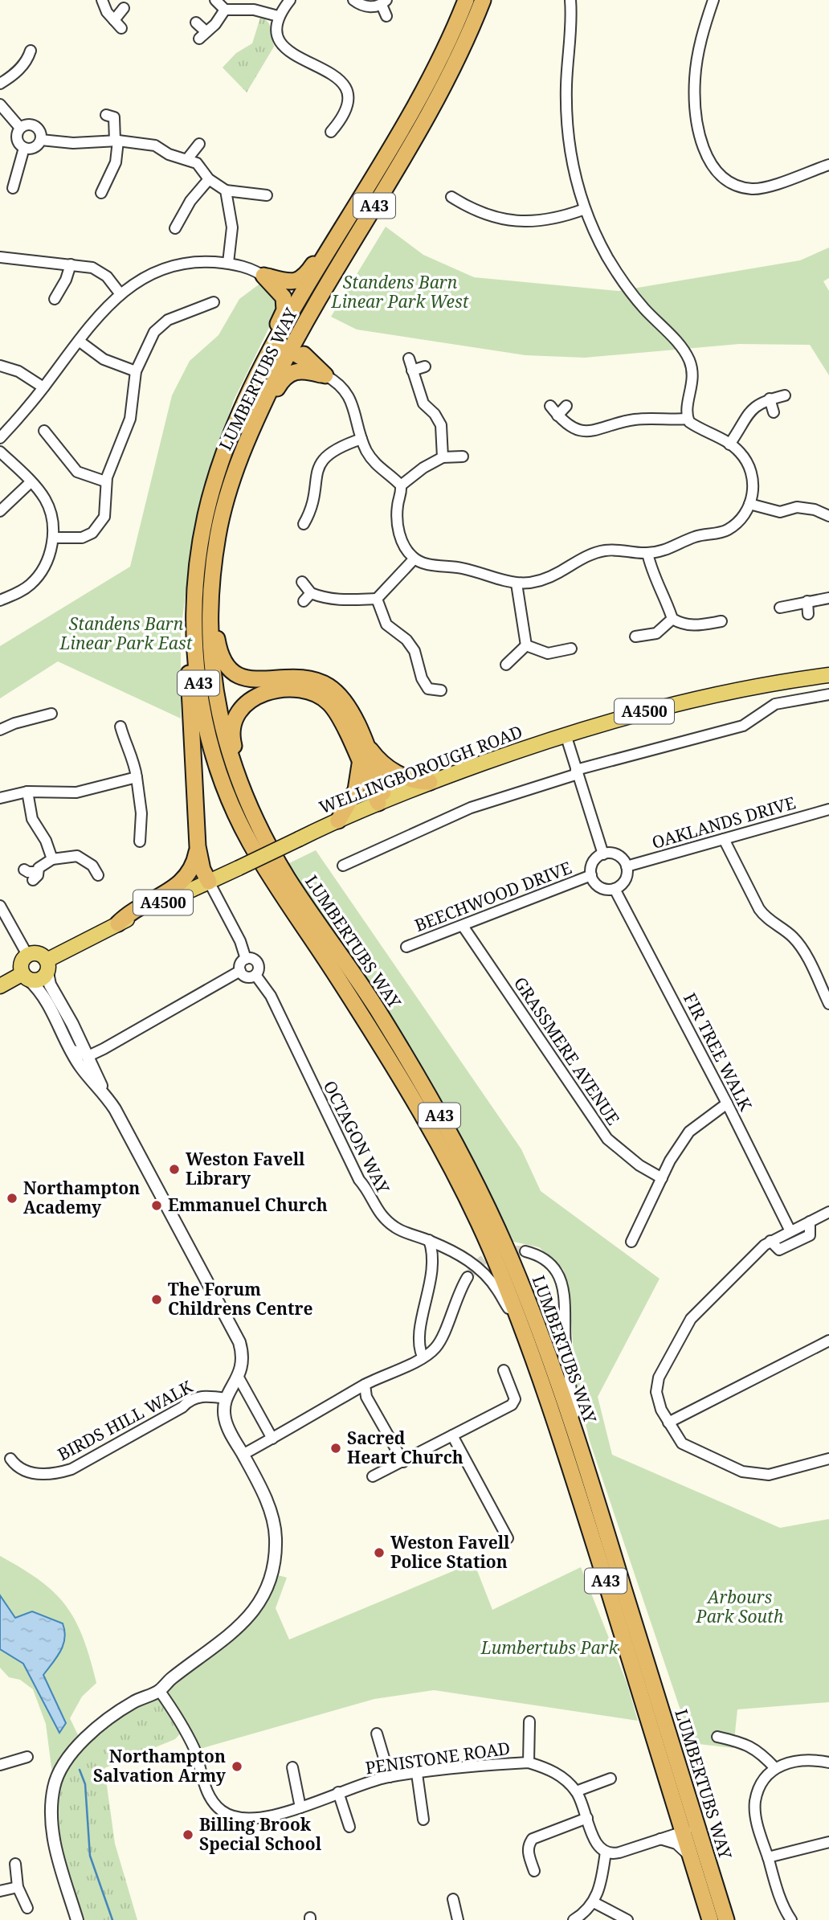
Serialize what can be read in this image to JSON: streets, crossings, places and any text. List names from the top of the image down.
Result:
{
  "streets": {
    "highway": ["A43", "LUMBERTUBS WAY"],
    "main road": ["A4500", "WELLINGBOROUGH ROAD"],
    "street": [
      "OAKLANDS DRIVE",
      "BEECHWOOD DRIVE",
      "GRASSMERE AVENUE",
      "FIR TREE WALK",
      "OCTAGON WAY",
      "BIRDS HILL WALK",
      "PENISTONE ROAD"
    ]
  },
  "crossings": [
    ["LUMBERTUBS WAY", "OCTAGON WAY"],
    ["OAKLANDS DRIVE", "BEECHWOOD DRIVE"],
    ["OAKLANDS DRIVE", "FIR TREE WALK"],
    ["BEECHWOOD DRIVE", "GRASSMERE AVENUE"],
    ["BEECHWOOD DRIVE", "FIR TREE WALK"]
  ],
  "parks": [
    "Standens Barn Linear Park West",
    "Standens Barn Linear Park East",
    "Arbours Park South",
    "Lumbertubs Park"
  ],
  "places": [
    "Weston Favell Library",
    "Northampton Academy",
    "Emmanuel Church",
    "The Forum Childrens Centre",
    "Sacred Heart Church",
    "Weston Favell Police Station",
    "Northampton Salvation Army",
    "Billing Brook Special School"
  ]
}
